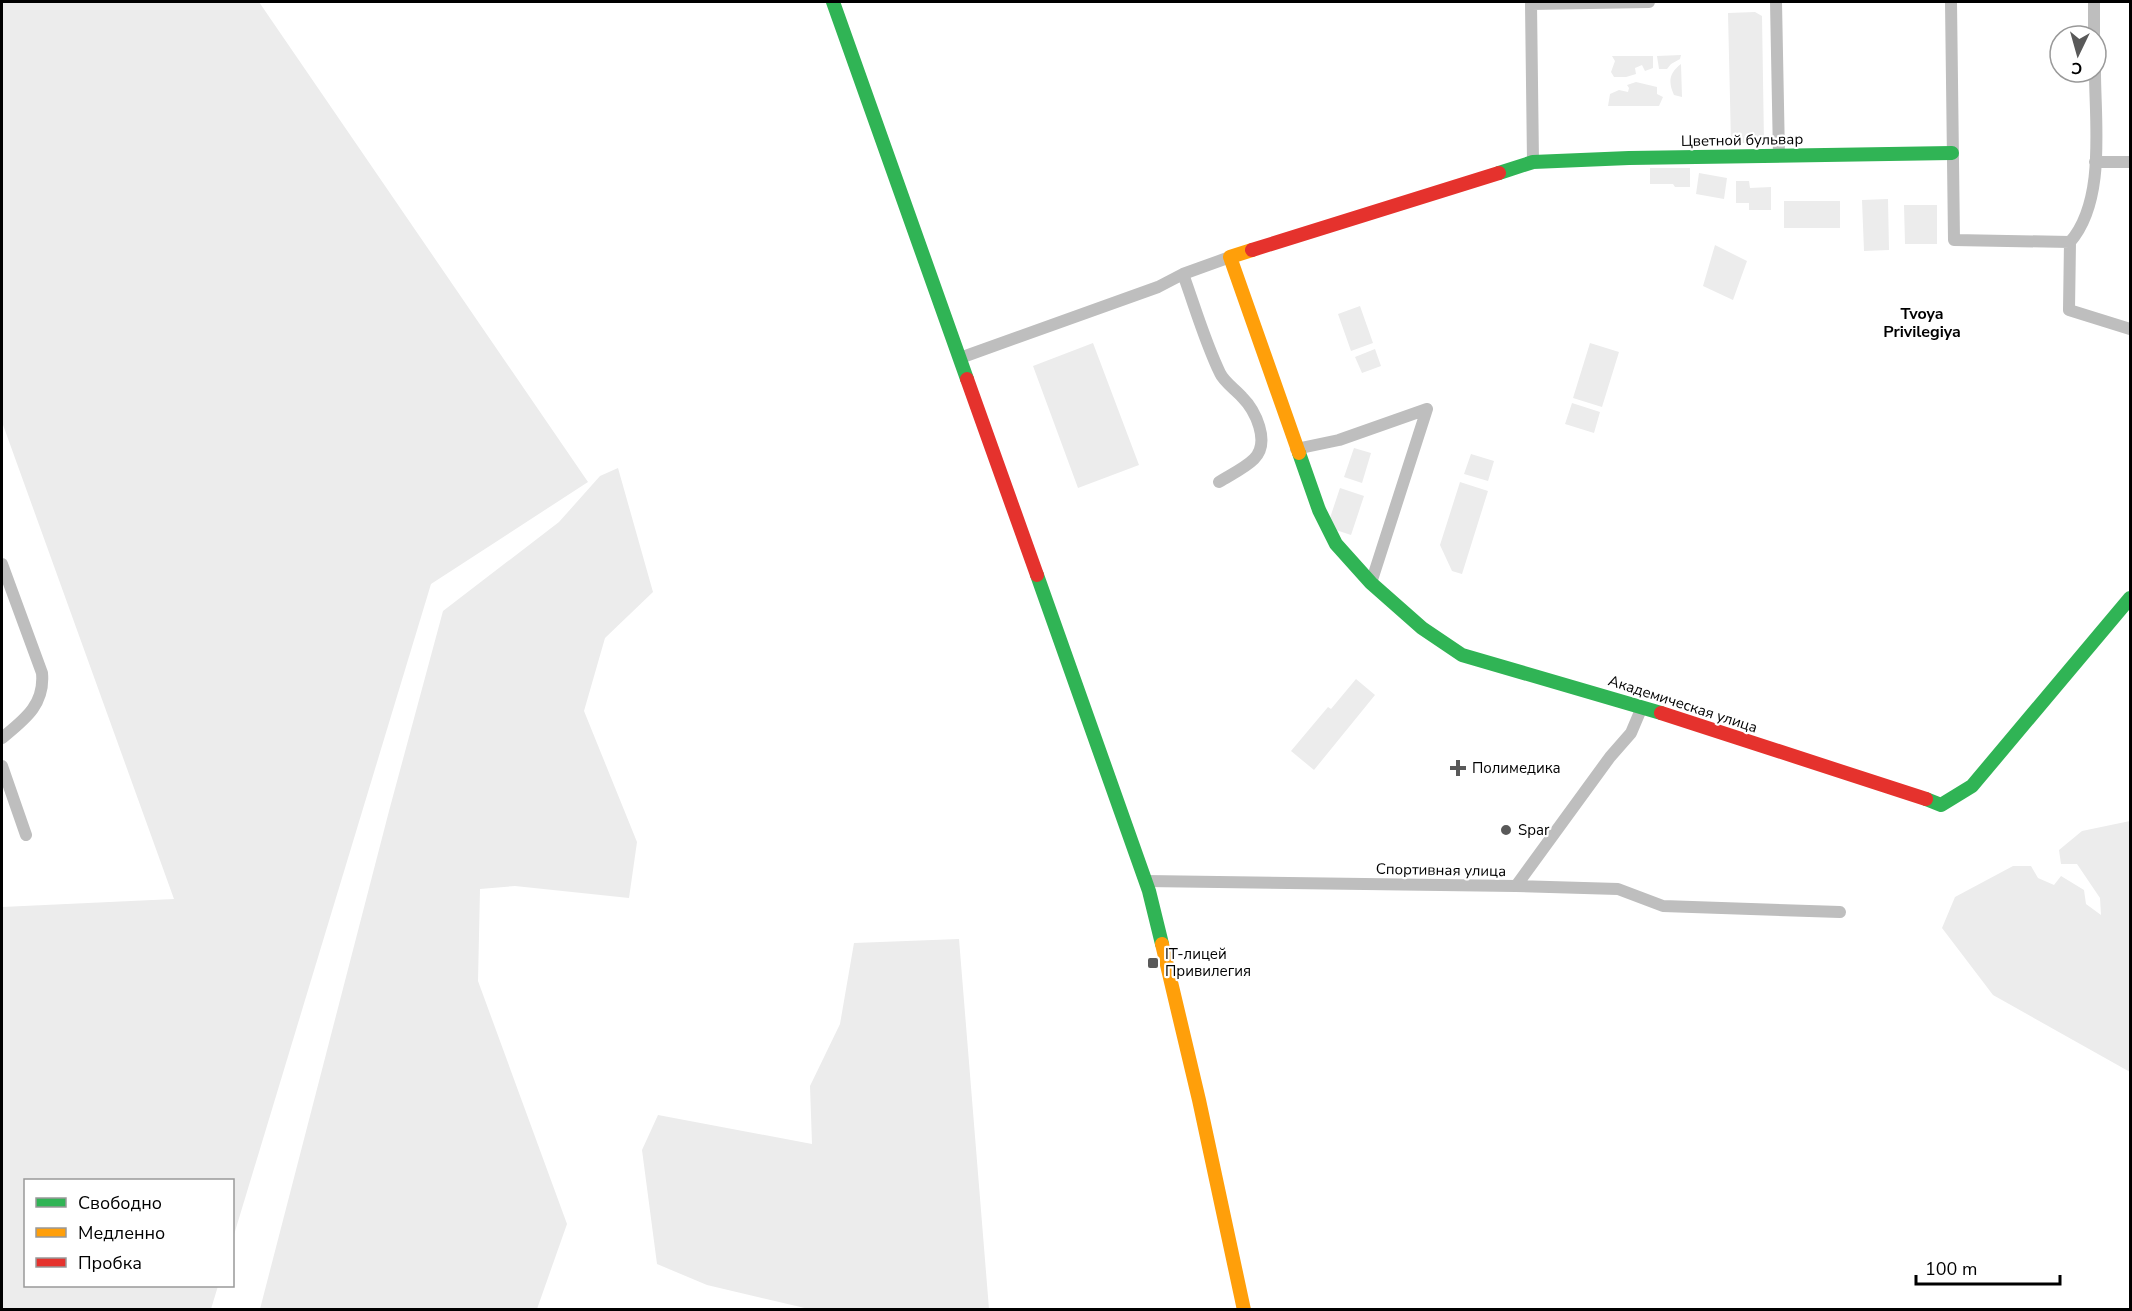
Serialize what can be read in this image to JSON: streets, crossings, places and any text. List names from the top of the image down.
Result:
{
  "streets": {
    "street": ["Цветной бульвар", "Академическая улица", "Спортивная улица"]
  },
  "crossings": [
    ["Цветной бульвар", "Академическая улица"],
    ["Академическая улица", "Спортивная улица"]
  ],
  "districts": ["Tvoya Privilegiya"],
  "places": {
    "health": ["Полимедика"],
    "other": ["Spar"],
    "transit": ["IT-лицей Привилегия"]
  },
  "legend": ["Свободно", "Медленно", "Пробка"],
  "scale_bar": "100 m",
  "north": "bottom"
}
